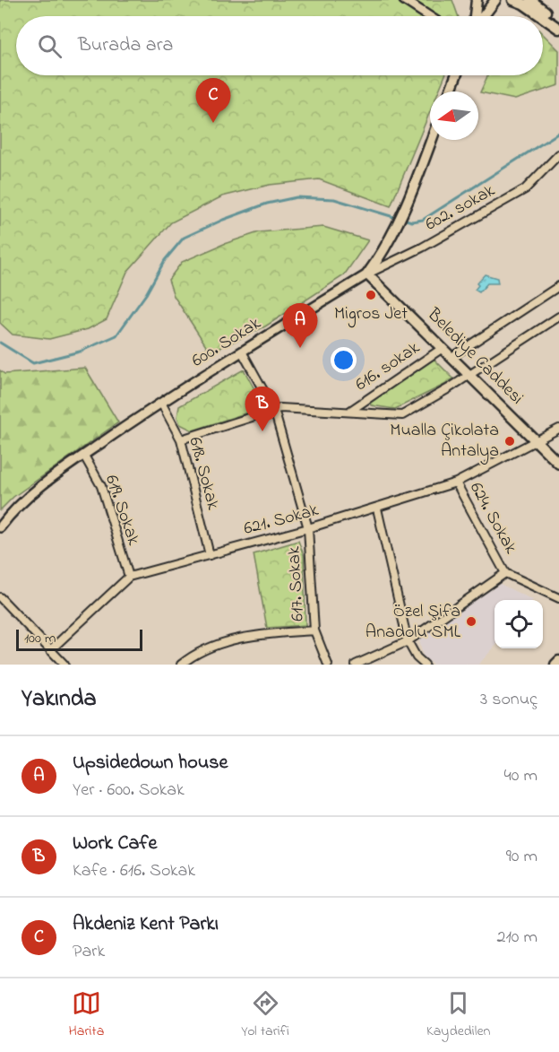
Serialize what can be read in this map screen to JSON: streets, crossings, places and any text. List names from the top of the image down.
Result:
{
  "streets": {
    "main road": ["600. Sokak", "Belediye Caddesi"],
    "street": [
      "602. sokak",
      "616. sokak",
      "618. Sokak",
      "619. Sokak",
      "624. Sokak",
      "621. Sokak",
      "617. Sokak"
    ]
  },
  "crossings": [
    ["602. sokak", "600. Sokak"],
    ["602. sokak", "Belediye Caddesi"],
    ["600. Sokak", "Belediye Caddesi"],
    ["600. Sokak", "618. Sokak"],
    ["600. Sokak", "619. Sokak"],
    ["600. Sokak", "617. Sokak"],
    ["Belediye Caddesi", "616. sokak"],
    ["Belediye Caddesi", "621. Sokak"],
    ["616. sokak", "618. Sokak"],
    ["616. sokak", "617. Sokak"],
    ["618. Sokak", "621. Sokak"],
    ["619. Sokak", "621. Sokak"],
    ["624. Sokak", "621. Sokak"],
    ["621. Sokak", "617. Sokak"]
  ],
  "places": ["Migros Jet", "Mualla Çikolata Antalya", "Özel Şifa Anadolu SML"],
  "scale_bar": "100 m",
  "north": "left",
  "page": {
    "search": "Burada ara",
    "pins": ["C", "A", "B"],
    "scale": "100 m",
    "heading": ["Yakında", "3 sonuç"],
    "list": [
      {
        "mark": "A",
        "name": "Upsidedown house",
        "note": "Yer · 600. Sokak",
        "value": "40 m"
      },
      {
        "mark": "B",
        "name": "Work Cafe",
        "note": "Kafe · 616. Sokak",
        "value": "90 m"
      },
      {
        "mark": "C",
        "name": "Akdeniz Kent Parkı",
        "note": "Park",
        "value": "210 m"
      }
    ],
    "nav": ["Harita", "Yol tarifi", "Kaydedilen"]
  }
}
